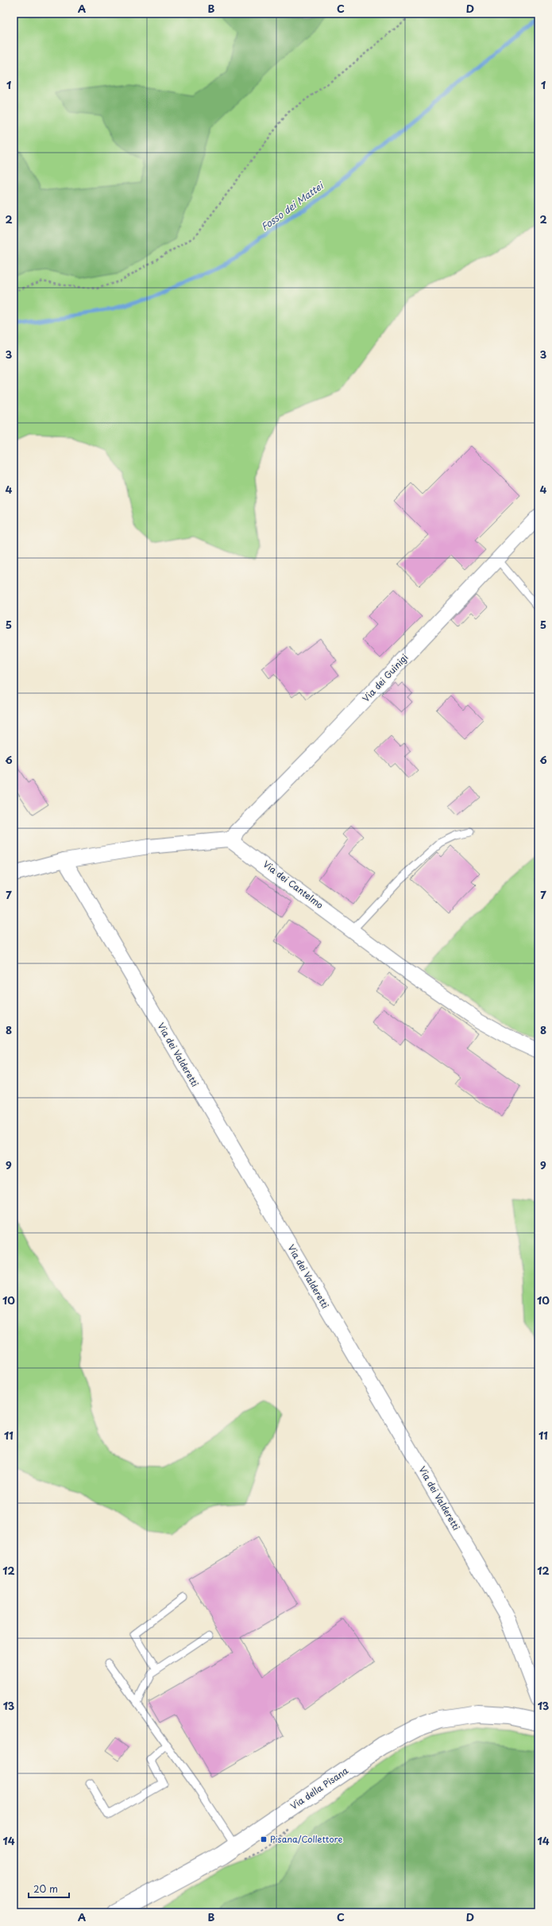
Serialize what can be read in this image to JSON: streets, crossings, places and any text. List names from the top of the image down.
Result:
{
  "streets": {
    "main road": ["Via della Pisana"],
    "street": ["Via dei Guinigi", "Via dei Cantelmo", "Via dei Valderetti"]
  },
  "crossings": [
    ["Via dei Guinigi", "Via dei Cantelmo"]
  ],
  "water": ["Fosso dei Mattei"],
  "places": {
    "transit": ["Pisana/Collettore"]
  },
  "scale_bar": "20 m",
  "grid": {
    "columns": [
      "A",
      "B",
      "C",
      "D"
    ],
    "rows": [
      "1",
      "2",
      "3",
      "4",
      "5",
      "6",
      "7",
      "8",
      "9",
      "10",
      "11",
      "12",
      "13",
      "14"
    ]
  }
}
